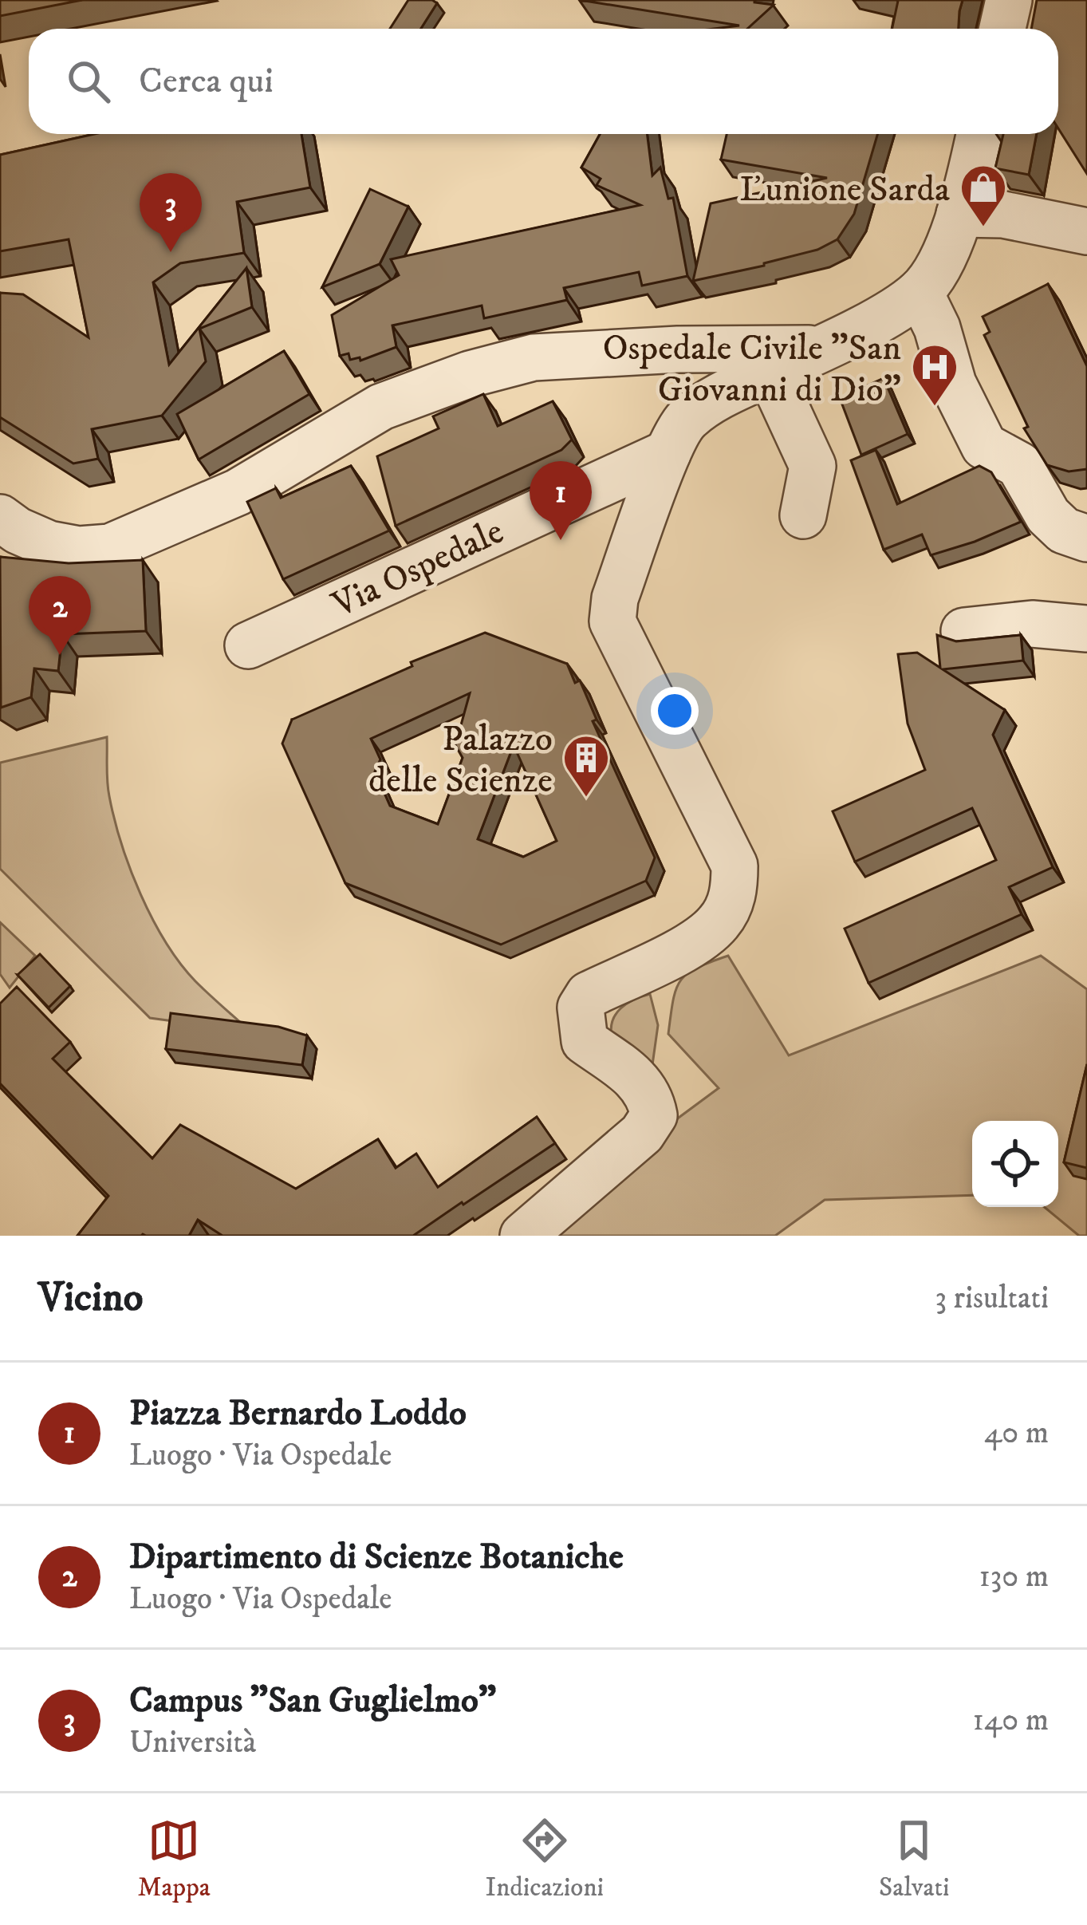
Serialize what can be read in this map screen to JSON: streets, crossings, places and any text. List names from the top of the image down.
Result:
{
  "streets": {
    "street": ["Via Ospedale"]
  },
  "places": {
    "shop": ["Ľunione Sarda"],
    "hospital": ["Ospedale Civile \"San Giovanni di Dio\""],
    "building": ["Palazzo delle Scienze"]
  },
  "page": {
    "search": "Cerca qui",
    "pins": ["3", "1", "2"],
    "heading": ["Vicino", "3 risultati"],
    "list": [
      {
        "mark": "1",
        "name": "Piazza Bernardo Loddo",
        "note": "Luogo · Via Ospedale",
        "value": "40 m"
      },
      {
        "mark": "2",
        "name": "Dipartimento di Scienze Botaniche",
        "note": "Luogo · Via Ospedale",
        "value": "130 m"
      },
      {
        "mark": "3",
        "name": "Campus \"San Guglielmo\"",
        "note": "Università",
        "value": "140 m"
      }
    ],
    "nav": ["Mappa", "Indicazioni", "Salvati"]
  }
}
